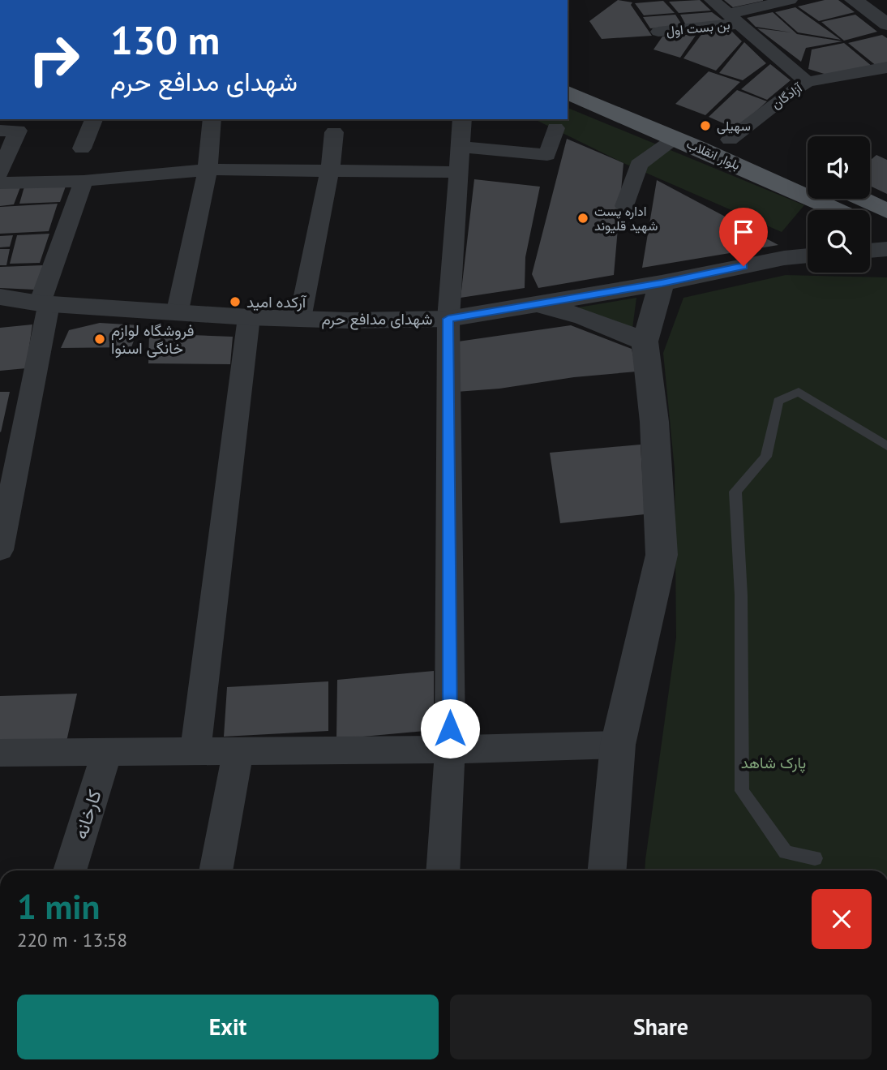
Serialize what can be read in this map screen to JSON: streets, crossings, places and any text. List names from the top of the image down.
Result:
{
  "streets": {
    "main road": ["بلوار انقلاب"],
    "street": [
      "بن بست اول",
      "آزادگان",
      "شهدای مدافع حرم",
      "کارخانه"
    ]
  },
  "crossings": [
    ["آزادگان", "بلوار انقلاب"]
  ],
  "parks": ["پارک شاهد"],
  "places": [
    "سهیلی",
    "اداره پست شهید قلیوند",
    "آرکده امید",
    "فروشگاه لوازم خانگی اسنوا"
  ],
  "page": {
    "turn": ["130 m", "شهدای مدافع حرم"],
    "heading": ["1 min", "220 m · 13:58"],
    "buttons": ["Exit", "Share"]
  }
}
